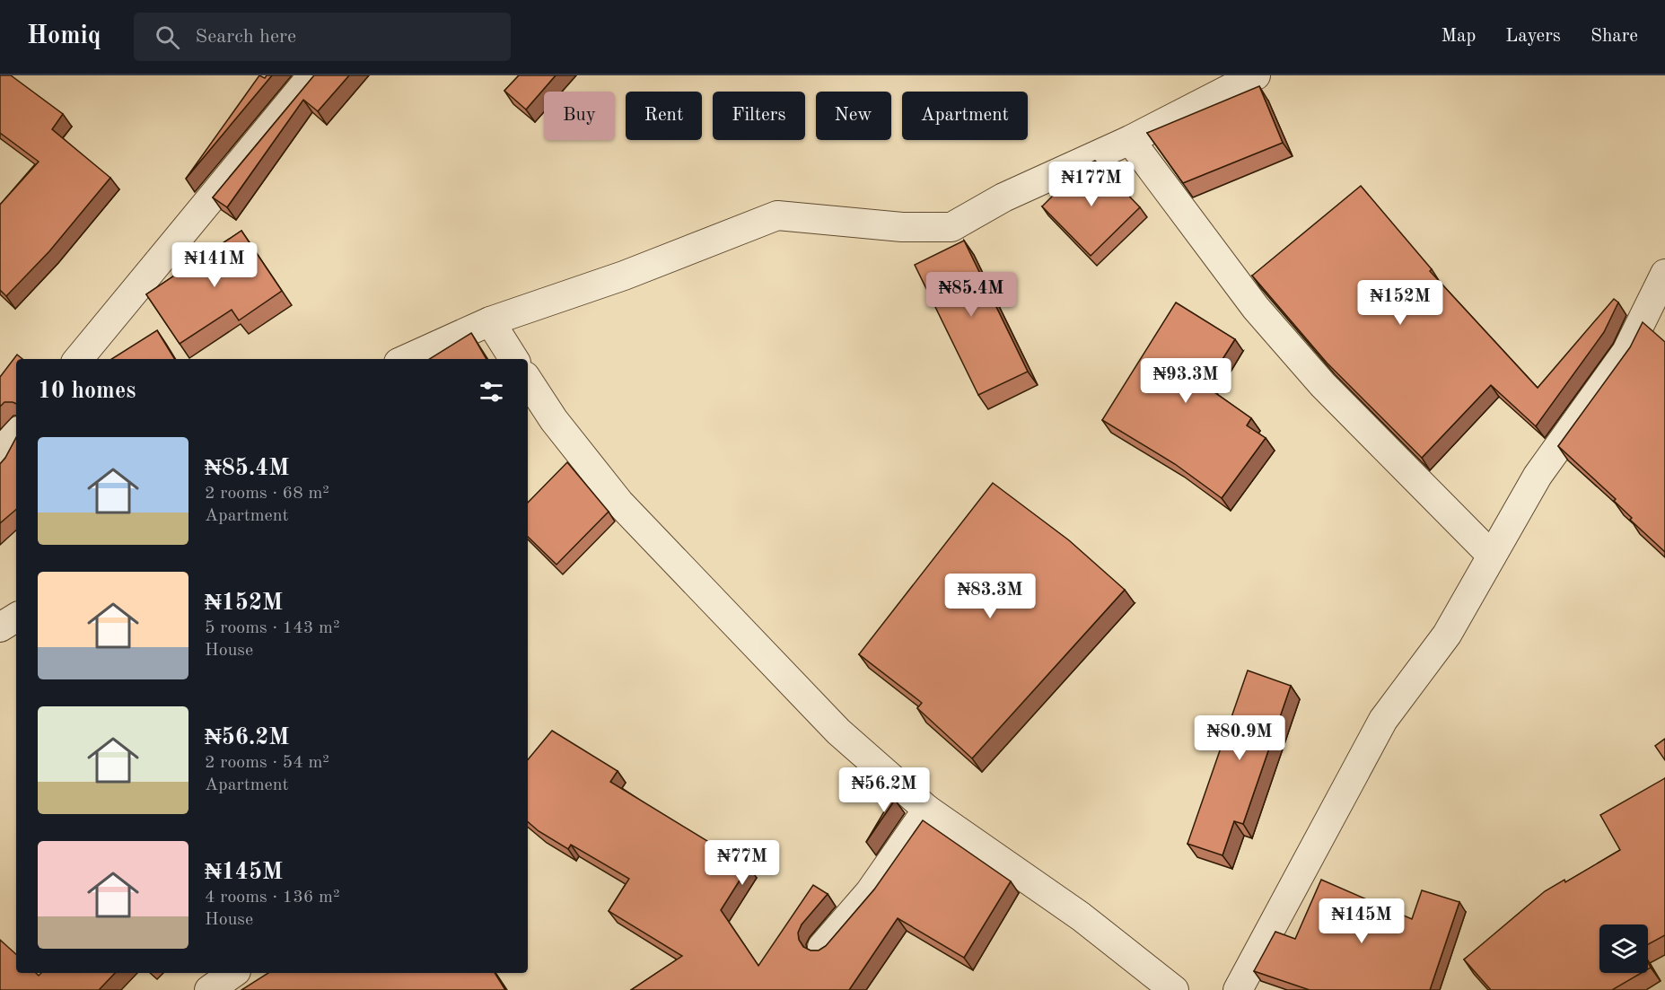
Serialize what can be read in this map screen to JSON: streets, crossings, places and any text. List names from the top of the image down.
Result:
{
  "page": {
    "header": "Homiq",
    "search": "Search here",
    "nav": ["Map", "Layers", "Share"],
    "chip": [
      "Buy",
      "Rent",
      "Filters",
      "New",
      "Apartment"
    ],
    "price": [
      "₦177M",
      "₦141M",
      "₦85.4M",
      "₦152M",
      "₦93.3M",
      "₦83.3M",
      "₦80.9M",
      "₦56.2M",
      "₦77M",
      "₦145M"
    ],
    "heading": "10 homes",
    "list": [
      {
        "name": "₦85.4M",
        "note": "2 rooms · 68 m² · Apartment"
      },
      {
        "name": "₦152M",
        "note": "5 rooms · 143 m² · House"
      },
      {
        "name": "₦56.2M",
        "note": "2 rooms · 54 m² · Apartment"
      },
      {
        "name": "₦145M",
        "note": "4 rooms · 136 m² · House"
      }
    ]
  }
}
